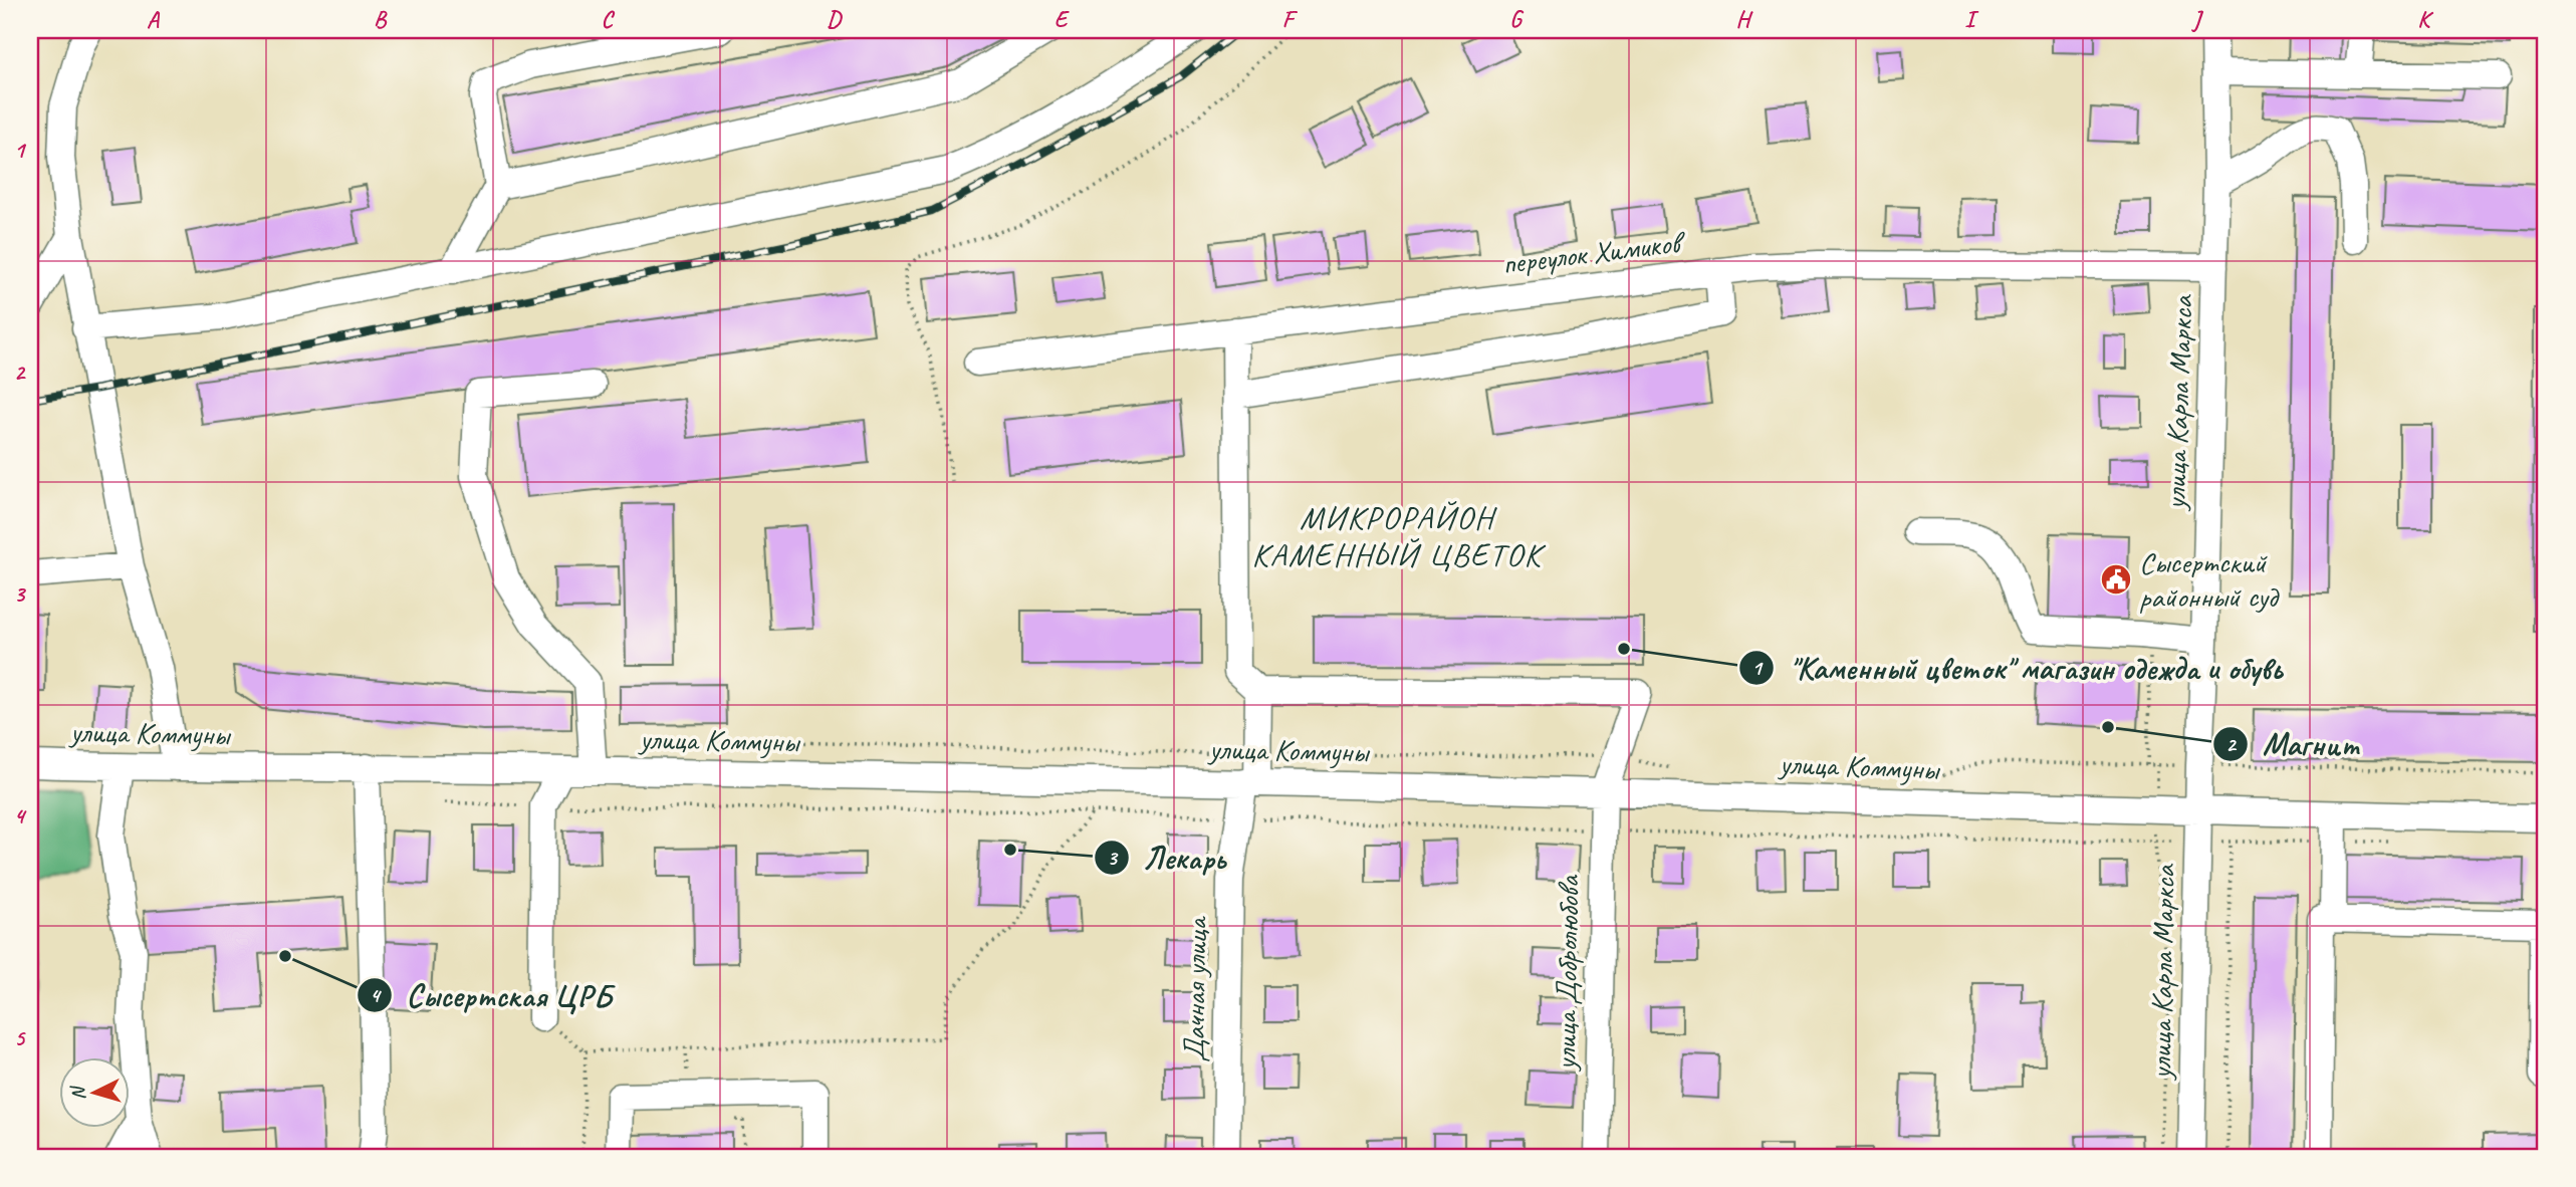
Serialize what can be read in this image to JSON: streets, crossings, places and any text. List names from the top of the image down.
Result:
{
  "streets": {
    "street": [
      "переулок Химиков",
      "улица Карла Маркса",
      "улица Коммуны",
      "улица Добролюбова",
      "Дачная улица"
    ]
  },
  "crossings": [
    ["переулок Химиков", "улица Карла Маркса"],
    ["улица Карла Маркса", "улица Коммуны"],
    ["улица Коммуны", "улица Добролюбова"],
    ["улица Коммуны", "Дачная улица"],
    ["улица Добролюбова", "Дачная улица"]
  ],
  "districts": ["МИКРОРАЙОН КАМЕННЫЙ ЦВЕТОК"],
  "places": {
    "public building": ["Сысертский районный суд"],
    "other": [
      "\"Каменный цветок\" магазин одежда и обувь",
      "Магнит",
      "Лекарь",
      "Сысертская ЦРБ"
    ]
  },
  "north": "left",
  "grid": {
    "columns": [
      "A",
      "B",
      "C",
      "D",
      "E",
      "F",
      "G",
      "H",
      "I",
      "J",
      "K"
    ],
    "rows": [
      "1",
      "2",
      "3",
      "4",
      "5"
    ]
  }
}
